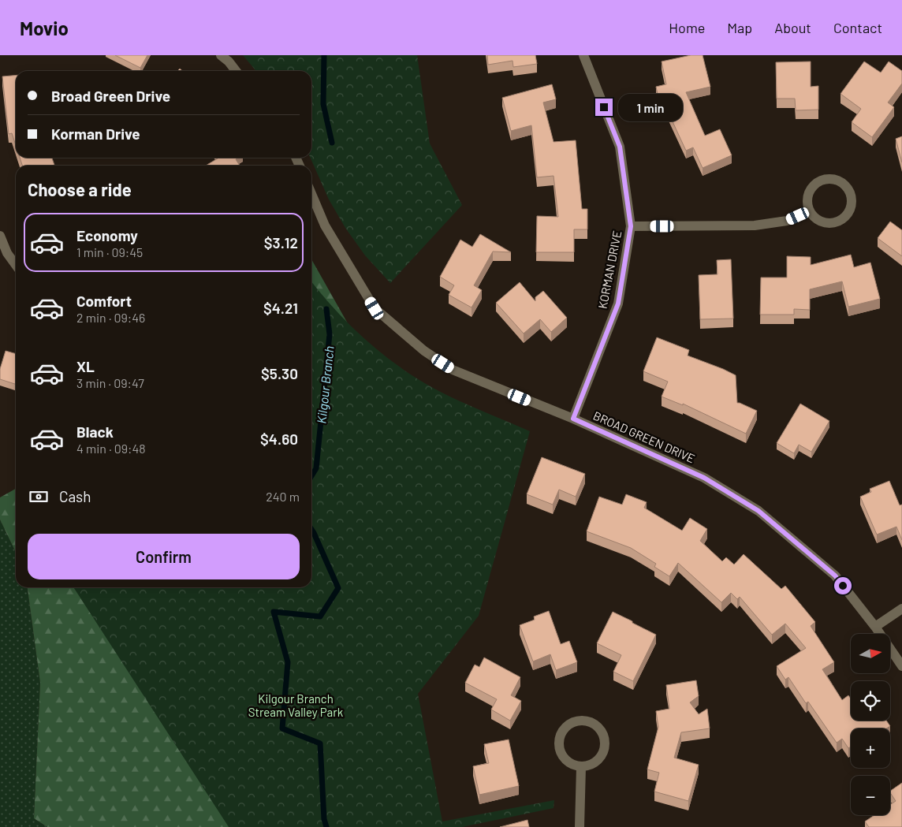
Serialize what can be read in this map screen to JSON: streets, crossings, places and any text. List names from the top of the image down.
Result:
{
  "streets": {
    "street": ["KORMAN DRIVE", "BROAD GREEN DRIVE"]
  },
  "crossings": [
    ["KORMAN DRIVE", "BROAD GREEN DRIVE"]
  ],
  "water": ["Kilgour Branch"],
  "parks": ["Kilgour Branch Stream Valley Park"],
  "north": "right",
  "page": {
    "header": "Movio",
    "nav": [
      "Home",
      "Map",
      "About",
      "Contact"
    ],
    "banner": ["Broad Green Drive", "Korman Drive"],
    "bubble": "1 min",
    "heading": "Choose a ride",
    "list": [
      {
        "name": "Economy",
        "note": "1 min · 09:45",
        "value": "$3.12"
      },
      {
        "name": "Comfort",
        "note": "2 min · 09:46",
        "value": "$4.21"
      },
      {
        "name": "XL",
        "note": "3 min · 09:47",
        "value": "$5.30"
      },
      {
        "name": "Black",
        "note": "4 min · 09:48",
        "value": "$4.60"
      }
    ],
    "pay": ["Cash", "240 m"],
    "buttons": "Confirm",
    "map_buttons": ["+", "−"]
  }
}
